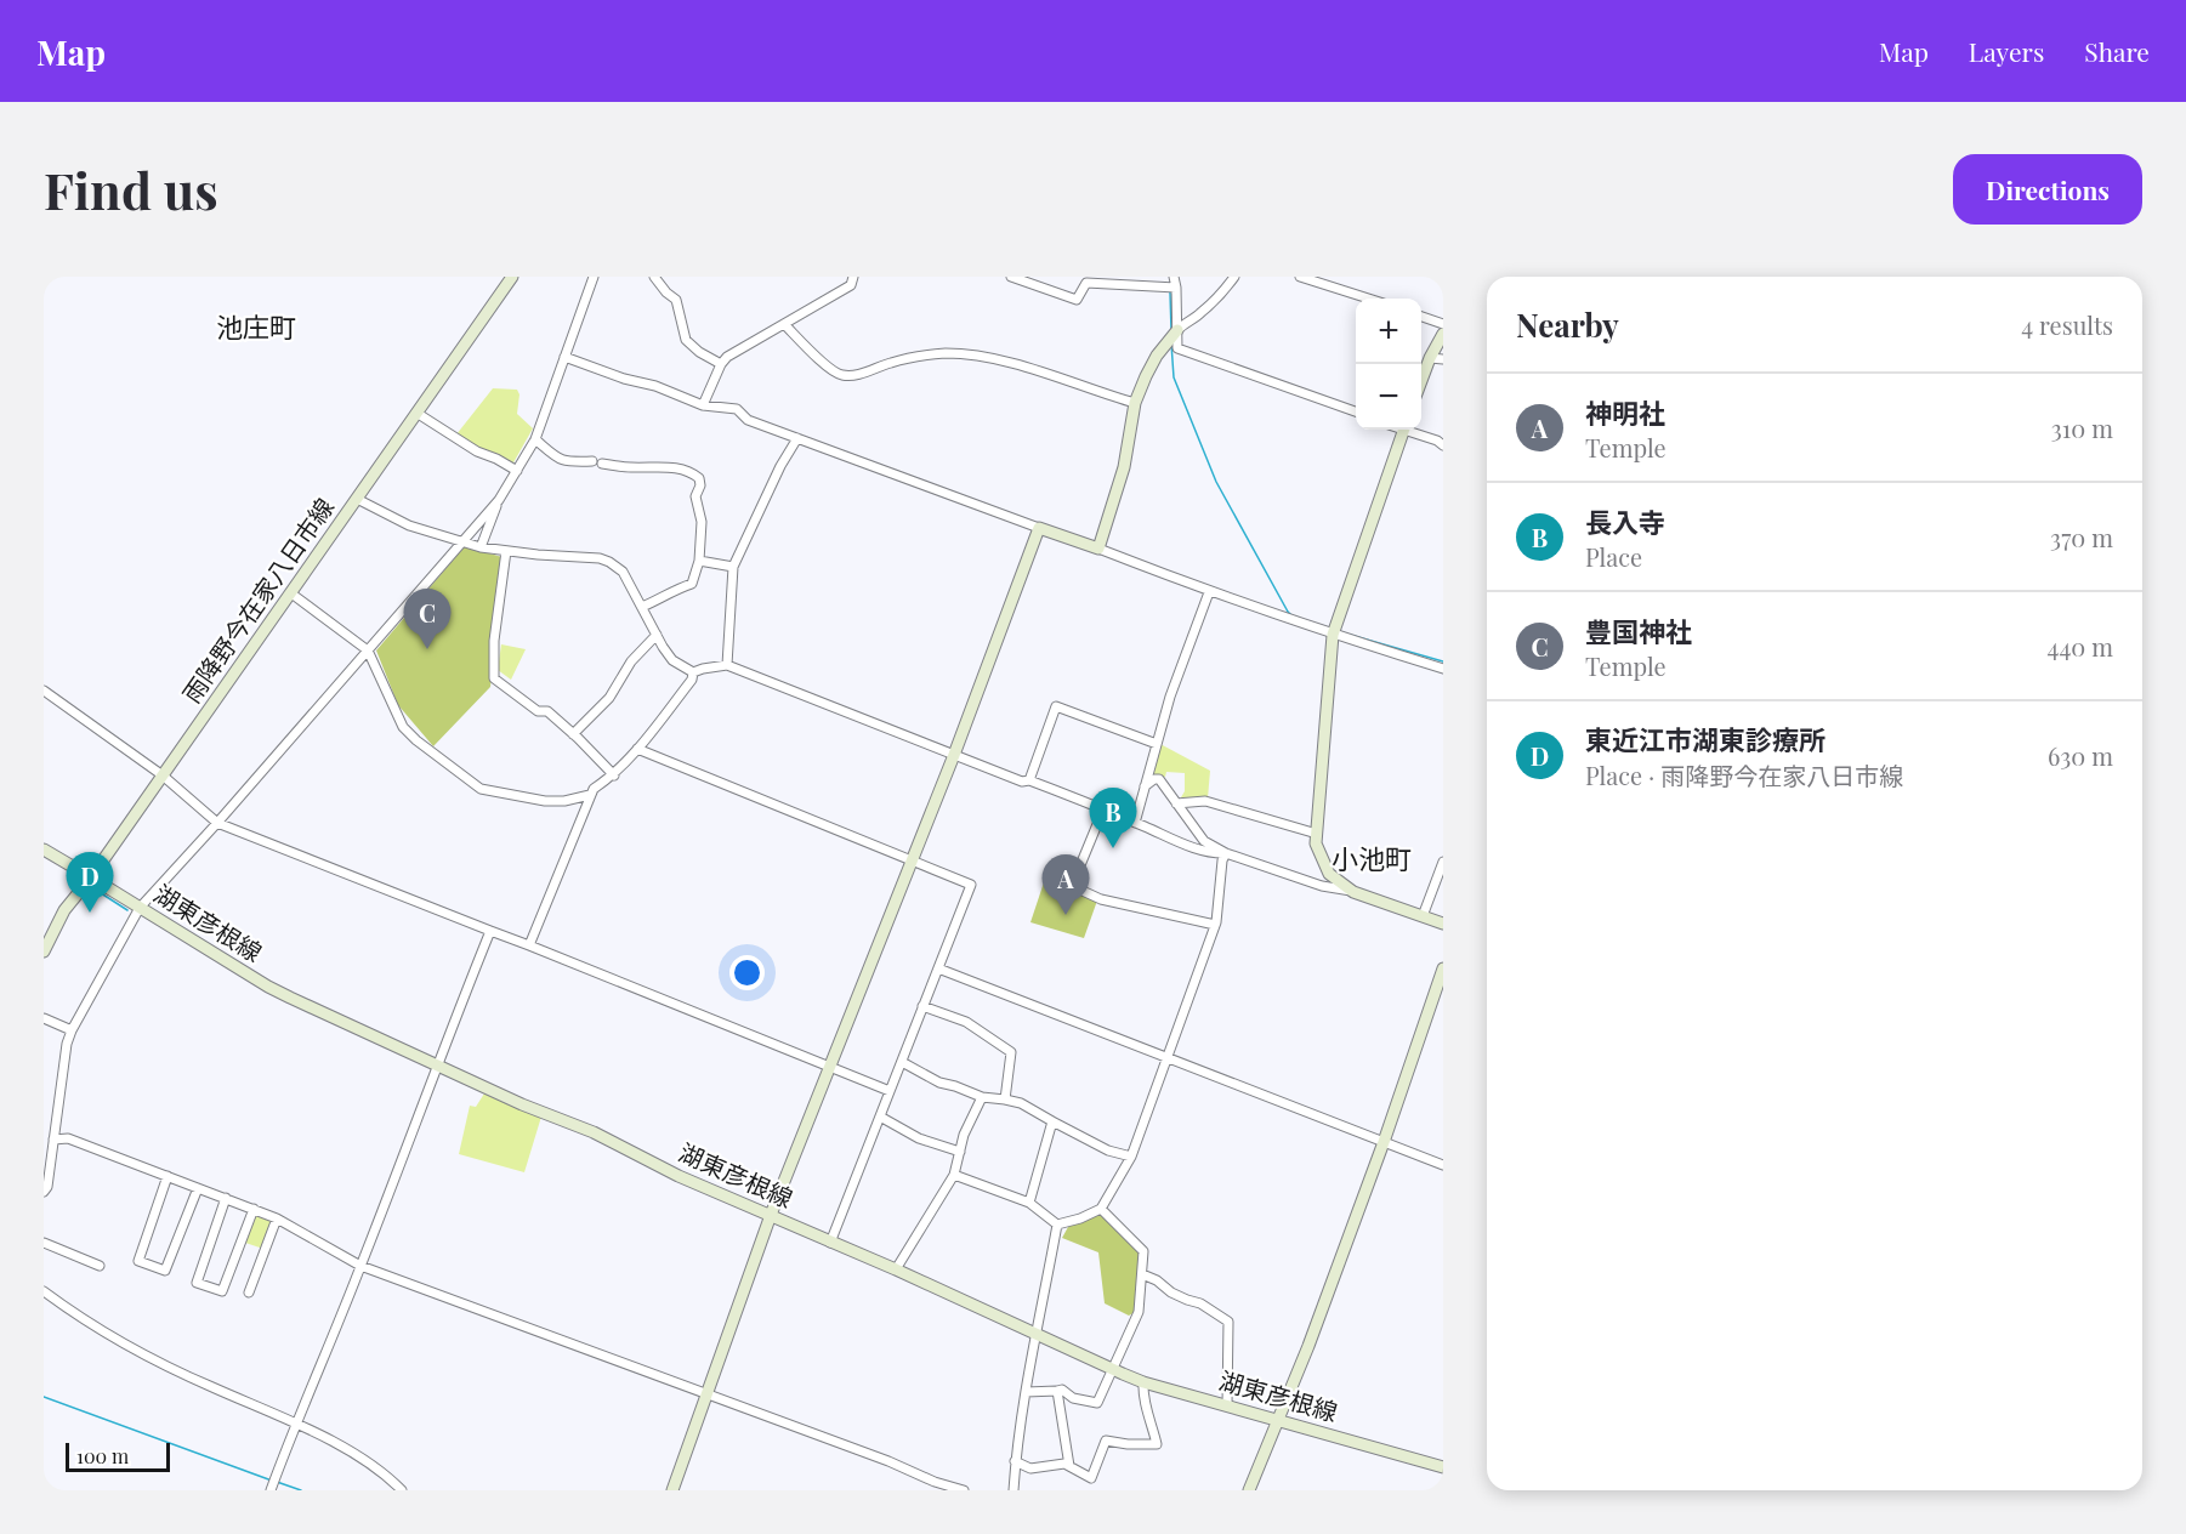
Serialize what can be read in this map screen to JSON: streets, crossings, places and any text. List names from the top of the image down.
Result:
{
  "streets": {
    "street": ["雨降野今在家八日市線", "湖東彦根線"]
  },
  "crossings": [
    ["雨降野今在家八日市線", "湖東彦根線"]
  ],
  "districts": ["池庄町", "小池町"],
  "scale_bar": "100 m",
  "page": {
    "header": "Map",
    "nav": ["Map", "Layers", "Share"],
    "buttons": "Directions",
    "title": "Find us",
    "heading": ["Nearby", "4 results"],
    "map_buttons": ["+", "−"],
    "list": [
      {
        "mark": "A",
        "name": "神明社",
        "note": "Temple",
        "value": "310 m"
      },
      {
        "mark": "B",
        "name": "長入寺",
        "note": "Place",
        "value": "370 m"
      },
      {
        "mark": "C",
        "name": "豊国神社",
        "note": "Temple",
        "value": "440 m"
      },
      {
        "mark": "D",
        "name": "東近江市湖東診療所",
        "note": "Place · 雨降野今在家八日市線",
        "value": "630 m"
      }
    ],
    "pins": [
      "C",
      "B",
      "D",
      "A"
    ],
    "scale": "100 m"
  }
}
